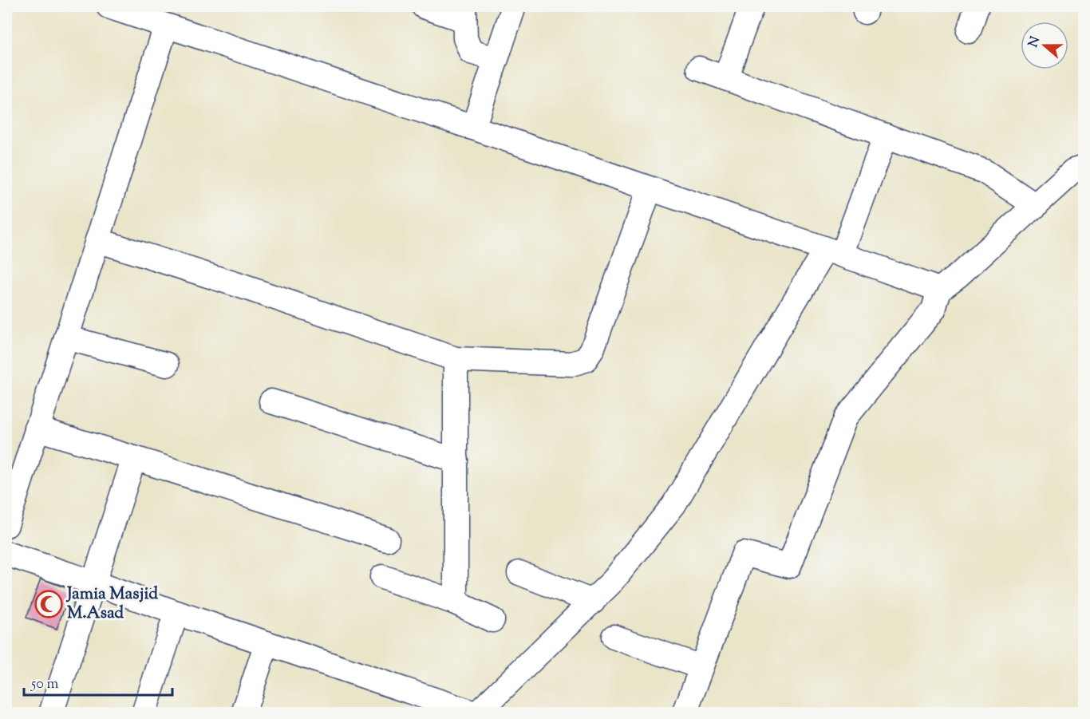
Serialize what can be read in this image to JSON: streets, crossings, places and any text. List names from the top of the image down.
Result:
{
  "places": {
    "mosque": ["Jamia Masjid M.Asad"]
  },
  "scale_bar": "50 m",
  "north": "left"
}
